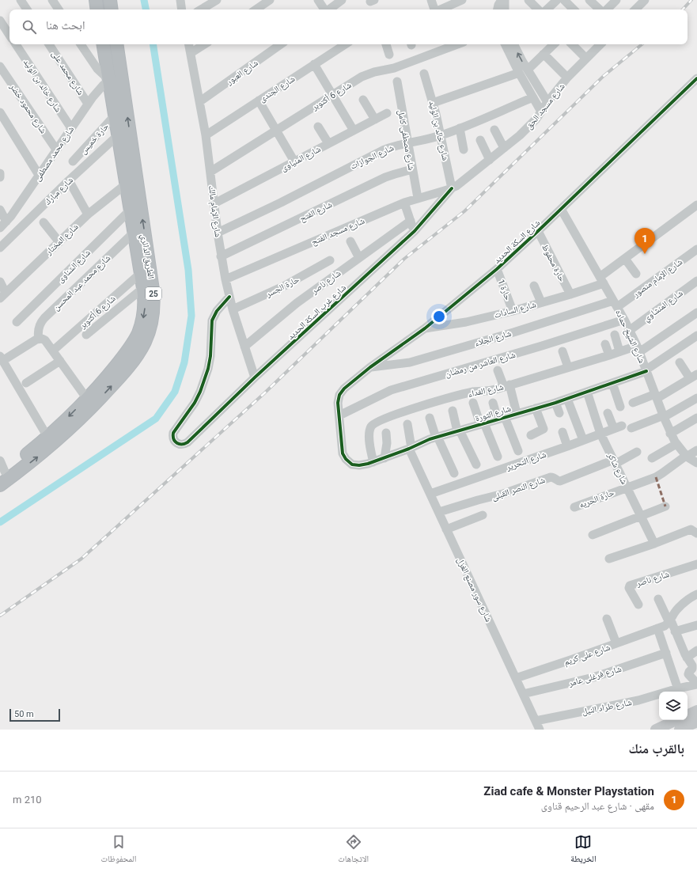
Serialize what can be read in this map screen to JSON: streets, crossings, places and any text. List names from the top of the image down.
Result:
{
  "streets": {
    "highway": ["الطريق الدائري", "25"],
    "street": [
      "شارع العبور",
      "شارع محمد على",
      "شارع خالد بن الوليد",
      "شارع الجندى",
      "شارع 6 أكتوبر",
      "شارع مسجد الحق",
      "شارع محمود خضر",
      "حارة خميس",
      "شارع مصطفى كامل",
      "شارع محمد مصطفى",
      "شارع الجوازات",
      "شارع المنياوى",
      "شارع مبارك",
      "شارع الإمام مالك",
      "شارع الفتح",
      "شارع مسجد الفتح",
      "شارع المختار",
      "شارع السكة الحديد",
      "حارة محفوظ",
      "شارع الشناوى",
      "شارع الإمام منصور",
      "شارع ناصر",
      "شارع محمد عبد المحسن",
      "حارة الجسر",
      "حارة 1",
      "شارع المنشاوي",
      "شارع السادات",
      "شارع غرب السكة الحديد",
      "شارع الشيخ حماده",
      "شارع الجلاء",
      "شارع العاشر من رمضان",
      "شارع الفداء",
      "شارع الثورة",
      "شارع التحرير",
      "شارع شاكر",
      "شارع النصر القبلى",
      "حارة الحريه",
      "شارع سور مصنع الغزل",
      "شارع على كريم",
      "شارع فرغلى عامر",
      "شارع طراد النيل"
    ]
  },
  "crossings": [
    ["شارع العبور", "شارع الإمام مالك"],
    ["شارع محمد على", "شارع محمد مصطفى"],
    ["شارع خالد بن الوليد", "شارع مسجد الحق"],
    ["شارع خالد بن الوليد", "شارع محمد مصطفى"],
    ["شارع خالد بن الوليد", "شارع الجوازات"],
    ["شارع خالد بن الوليد", "شارع مسجد الفتح"],
    ["شارع خالد بن الوليد", "شارع غرب السكة الحديد"],
    ["شارع الجندى", "شارع الإمام مالك"],
    ["شارع 6 أكتوبر", "شارع الإمام مالك"],
    ["شارع 6 أكتوبر", "الطريق الدائري"],
    ["شارع مسجد الحق", "شارع مسجد الفتح"],
    ["شارع مسجد الحق", "شارع غرب السكة الحديد"],
    ["شارع محمود خضر", "شارع محمد مصطفى"],
    ["حارة خميس", "الطريق الدائري"],
    ["شارع مصطفى كامل", "شارع الجوازات"],
    ["شارع مصطفى كامل", "شارع الفتح"],
    ["شارع مصطفى كامل", "شارع مسجد الفتح"],
    ["شارع محمد مصطفى", "الطريق الدائري"],
    ["شارع الجوازات", "شارع الإمام مالك"],
    ["شارع المنياوى", "شارع الإمام مالك"],
    ["شارع مبارك", "الطريق الدائري"],
    ["شارع الإمام مالك", "شارع الفتح"],
    ["شارع الإمام مالك", "شارع مسجد الفتح"],
    ["شارع الإمام مالك", "شارع ناصر"],
    ["شارع الإمام مالك", "حارة الجسر"],
    ["شارع الإمام مالك", "شارع غرب السكة الحديد"],
    ["شارع مسجد الفتح", "شارع غرب السكة الحديد"],
    ["شارع المختار", "الطريق الدائري"],
    ["شارع السكة الحديد", "حارة محفوظ"],
    ["شارع السكة الحديد", "حارة 1"],
    ["شارع السكة الحديد", "شارع السادات"],
    ["شارع السكة الحديد", "شارع الشيخ حماده"],
    ["شارع السكة الحديد", "شارع الجلاء"],
    ["شارع السكة الحديد", "شارع العاشر من رمضان"],
    ["شارع السكة الحديد", "شارع الثورة"],
    ["الطريق الدائري", "شارع الشناوى"],
    ["الطريق الدائري", "شارع محمد عبد المحسن"],
    ["حارة محفوظ", "شارع السادات"],
    ["شارع الإمام منصور", "شارع الشيخ حماده"],
    ["شارع الإمام منصور", "شارع الجلاء"],
    ["حارة 1", "شارع السادات"],
    ["شارع المنشاوي", "شارع الشيخ حماده"],
    ["شارع السادات", "شارع الشيخ حماده"],
    ["شارع الشيخ حماده", "شارع الجلاء"],
    ["شارع الشيخ حماده", "شارع العاشر من رمضان"],
    ["شارع الشيخ حماده", "شارع الفداء"],
    ["شارع الشيخ حماده", "شارع الثورة"],
    ["شارع الشيخ حماده", "حارة الحريه"],
    ["شارع العاشر من رمضان", "شارع الثورة"],
    ["شارع الفداء", "شارع الثورة"],
    ["شارع الثورة", "شارع شاكر"],
    ["شارع الثورة", "شارع سور مصنع الغزل"],
    ["شارع التحرير", "شارع شاكر"],
    ["شارع التحرير", "شارع سور مصنع الغزل"],
    ["شارع شاكر", "شارع النصر القبلى"],
    ["شارع شاكر", "حارة الحريه"],
    ["شارع النصر القبلى", "شارع سور مصنع الغزل"],
    ["شارع سور مصنع الغزل", "شارع على كريم"],
    ["شارع سور مصنع الغزل", "شارع فرغلى عامر"],
    ["شارع سور مصنع الغزل", "شارع طراد النيل"]
  ],
  "scale_bar": "50 m",
  "page": {
    "search": "ابحث هنا",
    "pins": "1",
    "scale": "50 m",
    "heading": "بالقرب منك",
    "list": [
      {
        "mark": "1",
        "name": "Ziad cafe & Monster Playstation",
        "note": "مقهى · شارع عبد الرحيم قناوى",
        "value": "210 m"
      }
    ],
    "nav": ["الخريطة", "الاتجاهات", "المحفوظات"]
  }
}
